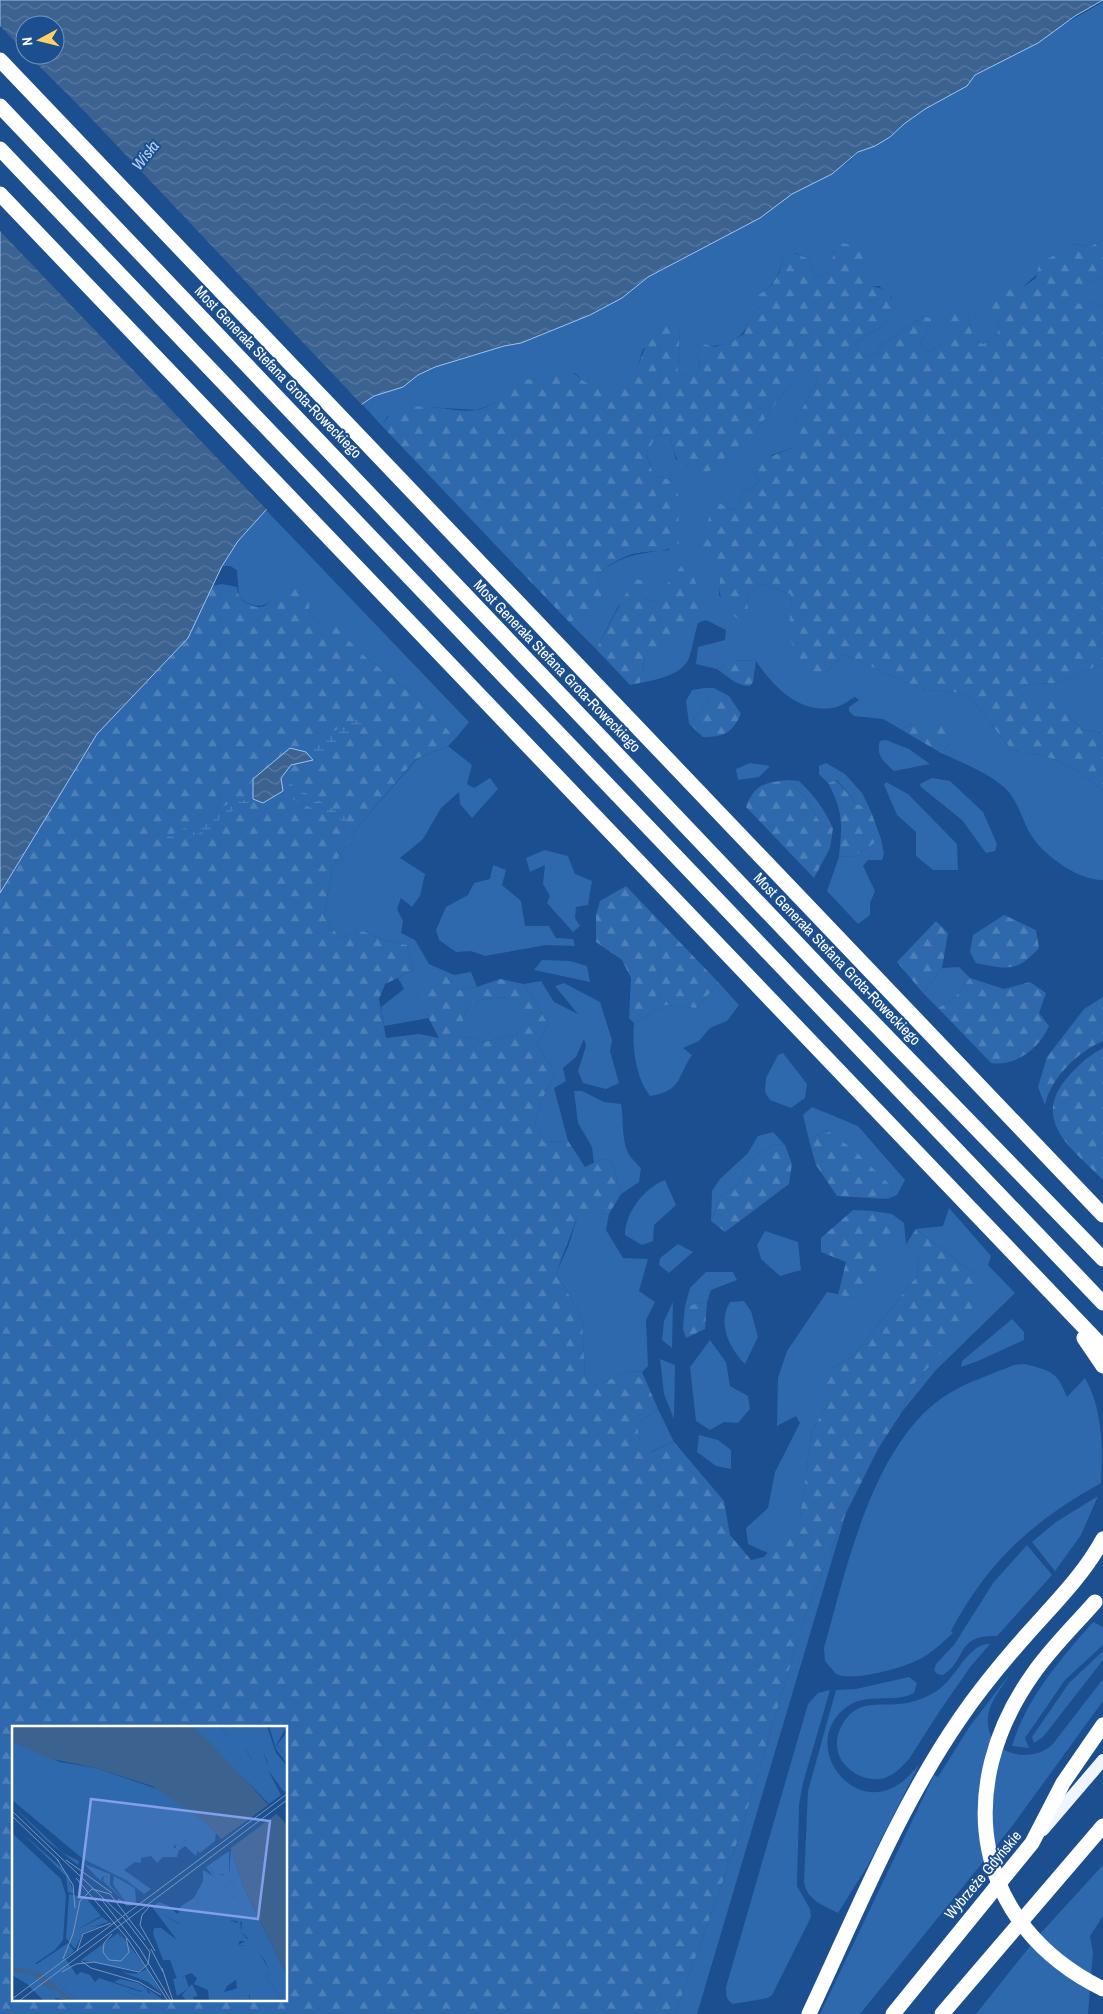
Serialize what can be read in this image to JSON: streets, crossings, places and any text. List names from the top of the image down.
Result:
{
  "streets": {
    "highway": ["Most Generała Stefana Grota-Roweckiego", "Wybrzeże Gdyńskie"]
  },
  "water": ["Wisła"],
  "north": "left"
}
